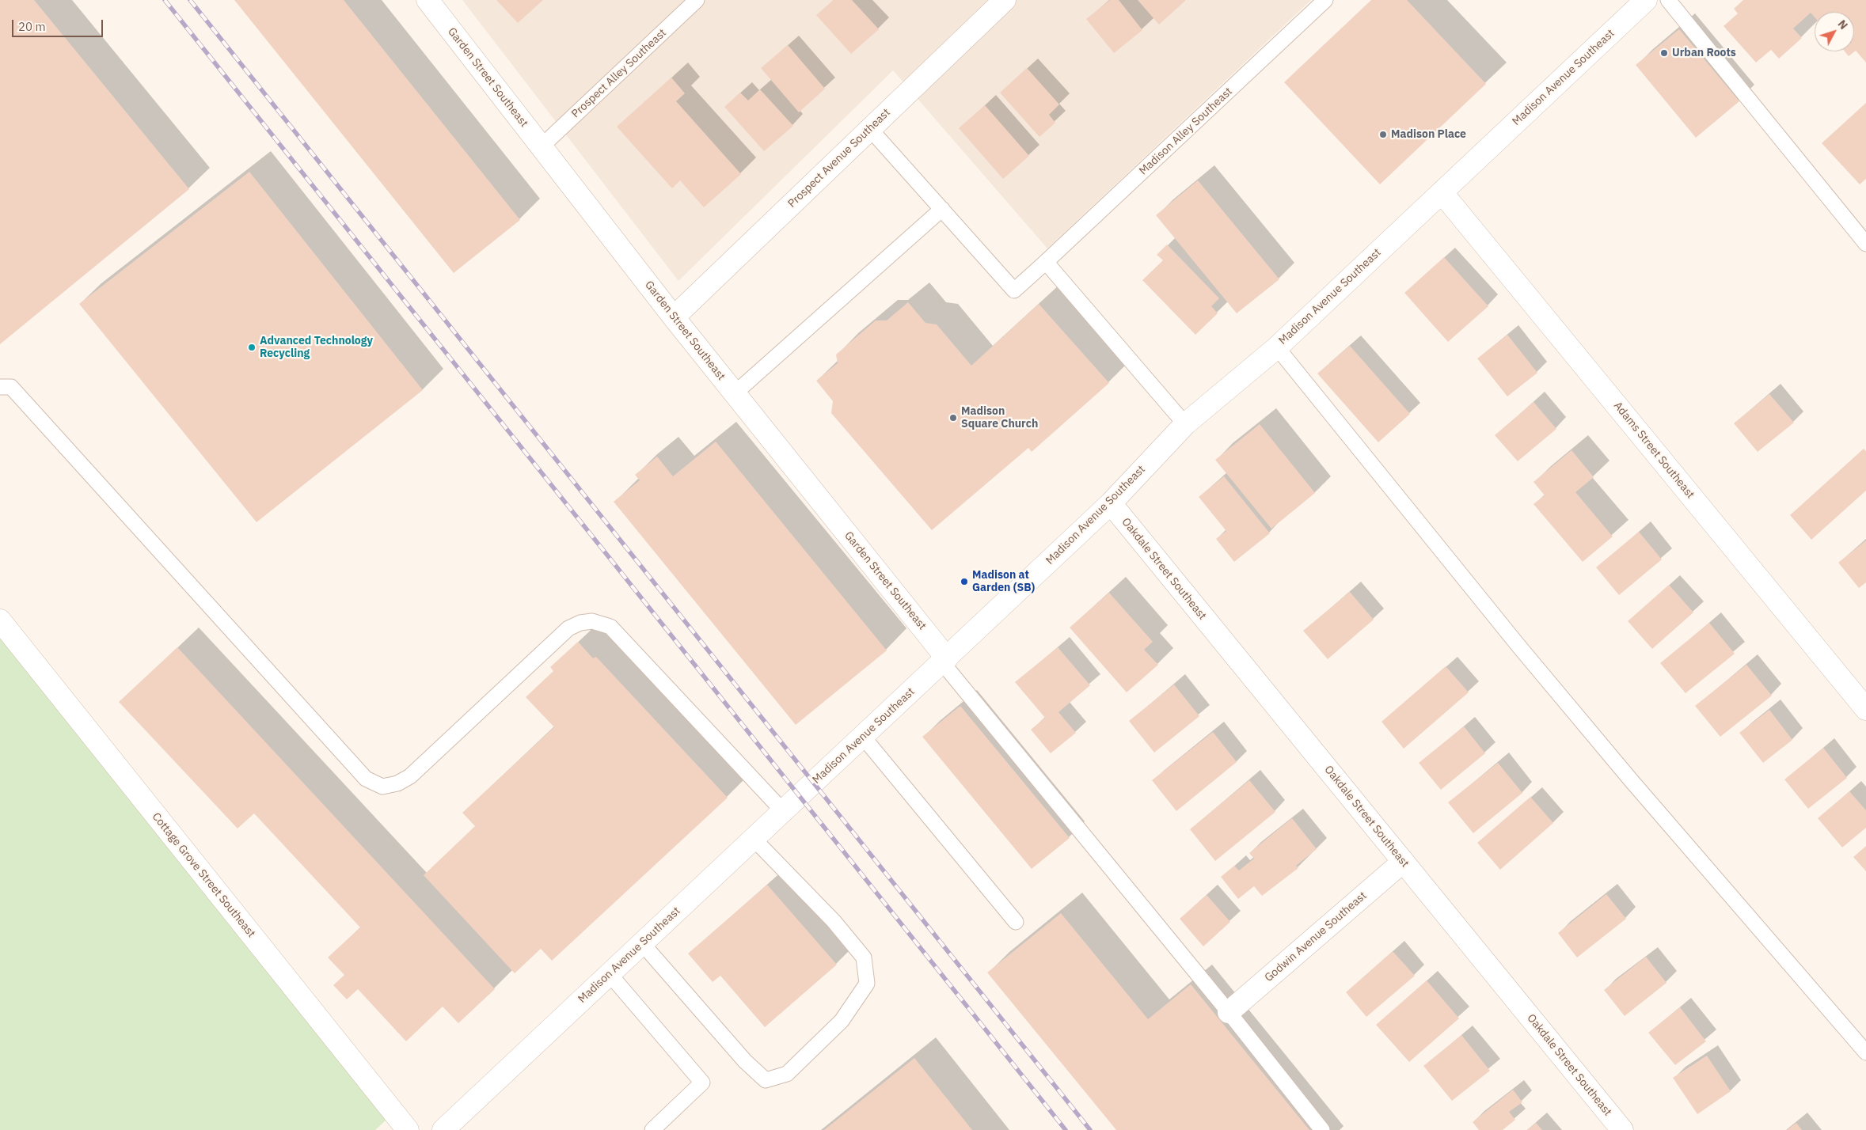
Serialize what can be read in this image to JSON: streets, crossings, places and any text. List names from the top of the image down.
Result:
{
  "streets": {
    "street": [
      "Garden Street Southeast",
      "Madison Avenue Southeast",
      "Prospect Avenue Southeast",
      "Adams Street Southeast",
      "Oakdale Street Southeast",
      "Cottage Grove Street Southeast",
      "Godwin Avenue Southeast"
    ],
    "lane": ["Prospect Alley Southeast", "Madison Alley Southeast"]
  },
  "crossings": [
    ["Prospect Alley Southeast", "Garden Street Southeast"],
    ["Garden Street Southeast", "Madison Avenue Southeast"],
    ["Garden Street Southeast", "Prospect Avenue Southeast"],
    ["Madison Avenue Southeast", "Adams Street Southeast"],
    ["Madison Avenue Southeast", "Oakdale Street Southeast"],
    ["Oakdale Street Southeast", "Godwin Avenue Southeast"]
  ],
  "places": [
    "Urban Roots",
    "Madison Place",
    "Advanced Technology Recycling",
    "Madison Square Church",
    "Madison at Garden (SB)"
  ],
  "scale_bar": "20 m",
  "north": "top right"
}
